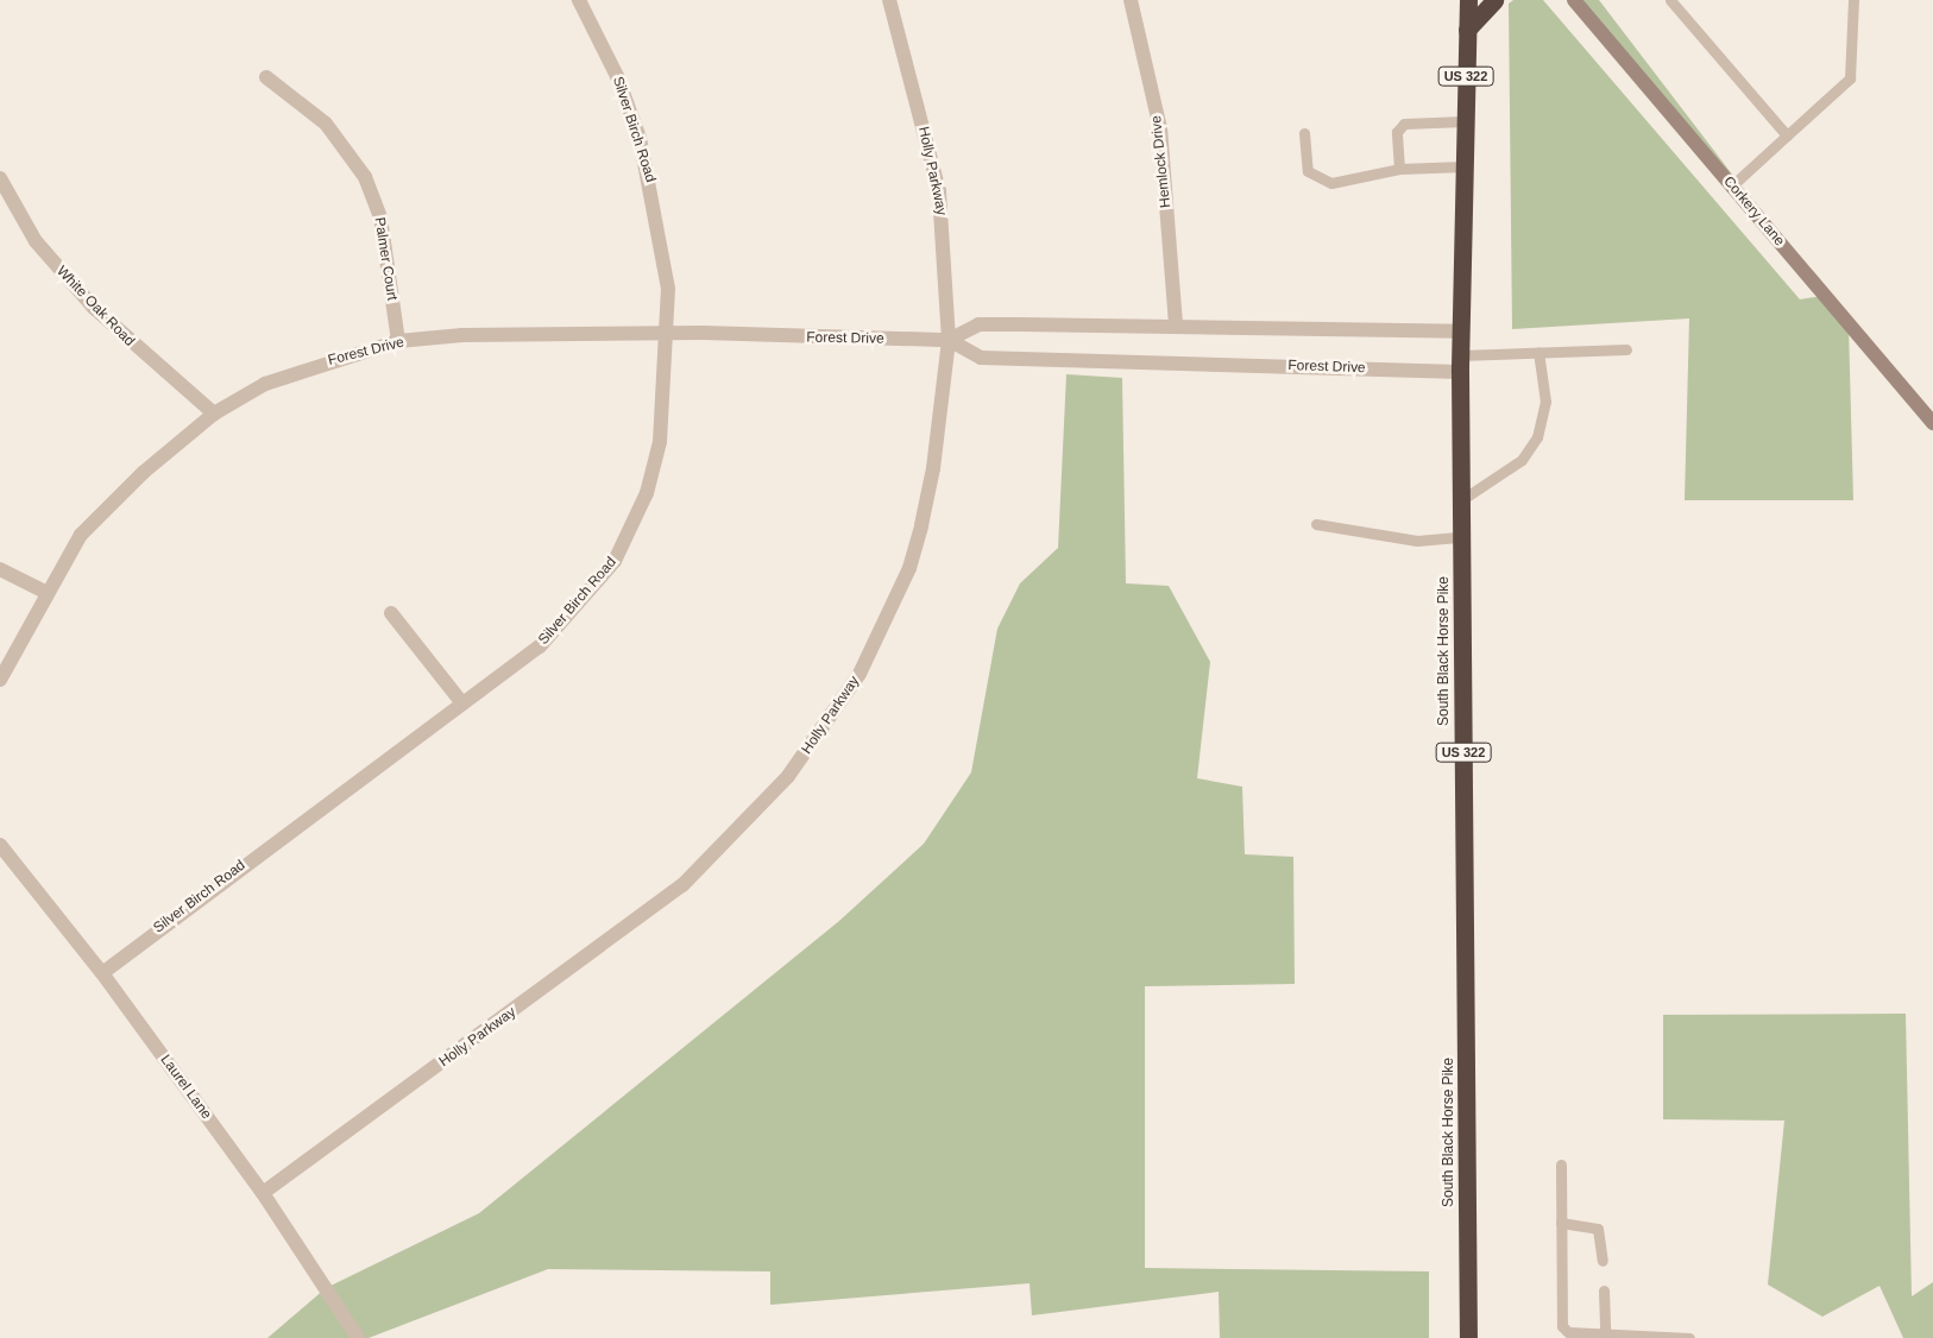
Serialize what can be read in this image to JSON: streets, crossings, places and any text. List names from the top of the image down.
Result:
{
  "streets": {
    "highway": ["US 322", "South Black Horse Pike"],
    "street": [
      "Silver Birch Road",
      "Hemlock Drive",
      "Holly Parkway",
      "Corkery Lane",
      "Palmer Court",
      "White Oak Road",
      "Forest Drive",
      "Laurel Lane"
    ]
  },
  "crossings": [
    ["Silver Birch Road", "Forest Drive"],
    ["Silver Birch Road", "Laurel Lane"],
    ["Hemlock Drive", "Forest Drive"],
    ["Holly Parkway", "Forest Drive"],
    ["Holly Parkway", "Laurel Lane"],
    ["Palmer Court", "Forest Drive"],
    ["White Oak Road", "Forest Drive"],
    ["Forest Drive", "South Black Horse Pike"]
  ]
}
